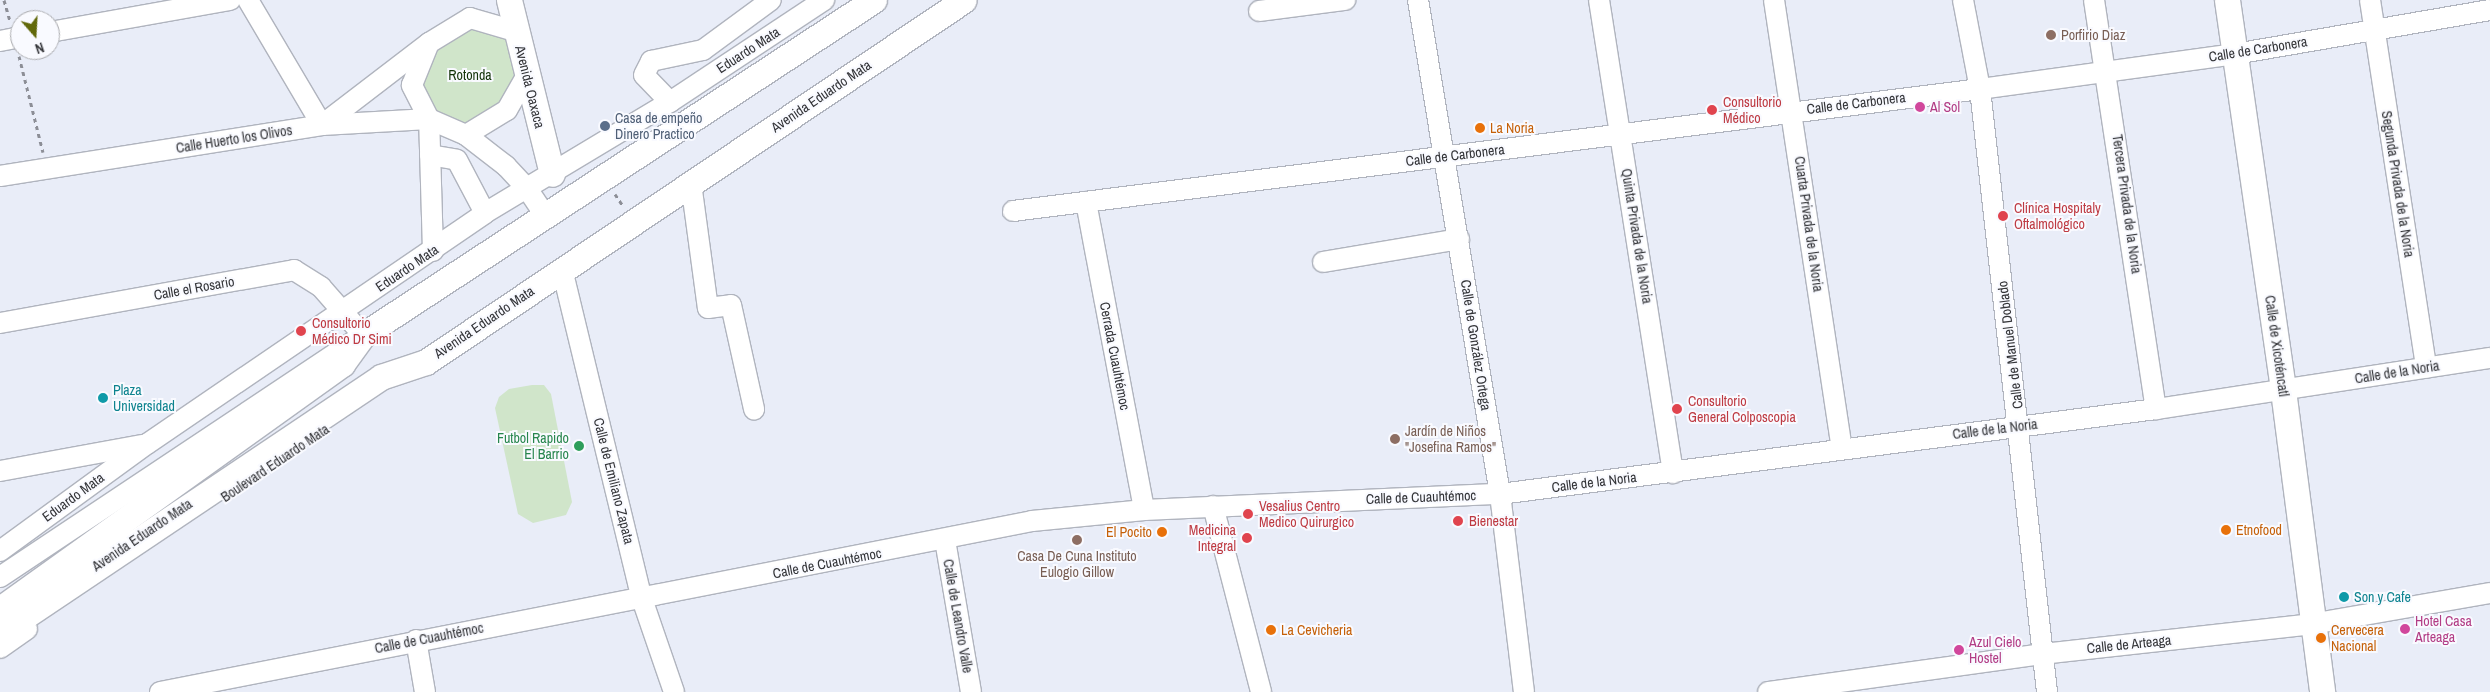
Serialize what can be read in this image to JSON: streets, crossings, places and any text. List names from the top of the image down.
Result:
{
  "streets": {
    "main road": ["Avenida Oaxaca", "Avenida Eduardo Mata", "Calle de Xicoténcatl"],
    "street": [
      "Calle de Carbonera",
      "Eduardo Mata",
      "Calle Huerto los Olivos",
      "Segunda Privada de la Noria",
      "Tercera Privada de la Noria",
      "Cuarta Privada de la Noria",
      "Quinta Privada de la Noria",
      "Calle el Rosario",
      "Calle de González Ortega",
      "Calle de Manuel Doblado",
      "Cerrada Cuauhtémoc",
      "Calle de la Noria",
      "Boulevard Eduardo Mata",
      "Calle de Emiliano Zapata",
      "Calle de Cuauhtémoc",
      "Calle de Leandro Valle",
      "Calle de Arteaga"
    ]
  },
  "crossings": [
    ["Calle de Carbonera", "Segunda Privada de la Noria"],
    ["Calle de Carbonera", "Tercera Privada de la Noria"],
    ["Calle de Carbonera", "Cuarta Privada de la Noria"],
    ["Calle de Carbonera", "Quinta Privada de la Noria"],
    ["Calle de Carbonera", "Calle de González Ortega"],
    ["Calle de Carbonera", "Calle de Manuel Doblado"],
    ["Calle de Carbonera", "Calle de Xicoténcatl"],
    ["Calle de Carbonera", "Cerrada Cuauhtémoc"],
    ["Eduardo Mata", "Avenida Oaxaca"],
    ["Eduardo Mata", "Calle Huerto los Olivos"],
    ["Eduardo Mata", "Calle el Rosario"],
    ["Avenida Oaxaca", "Calle Huerto los Olivos"],
    ["Avenida Eduardo Mata", "Calle Huerto los Olivos"],
    ["Avenida Eduardo Mata", "Calle el Rosario"],
    ["Avenida Eduardo Mata", "Boulevard Eduardo Mata"],
    ["Avenida Eduardo Mata", "Calle de Emiliano Zapata"],
    ["Segunda Privada de la Noria", "Calle de la Noria"],
    ["Tercera Privada de la Noria", "Calle de la Noria"],
    ["Cuarta Privada de la Noria", "Calle de la Noria"],
    ["Quinta Privada de la Noria", "Calle de la Noria"],
    ["Calle de González Ortega", "Calle de la Noria"],
    ["Calle de González Ortega", "Calle de Cuauhtémoc"],
    ["Calle de Manuel Doblado", "Calle de la Noria"],
    ["Calle de Manuel Doblado", "Calle de Arteaga"],
    ["Calle de Xicoténcatl", "Calle de la Noria"],
    ["Calle de Xicoténcatl", "Calle de Arteaga"],
    ["Cerrada Cuauhtémoc", "Calle de Cuauhtémoc"],
    ["Calle de la Noria", "Calle de Cuauhtémoc"],
    ["Calle de Emiliano Zapata", "Calle de Cuauhtémoc"],
    ["Calle de Cuauhtémoc", "Calle de Leandro Valle"]
  ],
  "parks": ["Rotonda"],
  "places": [
    "Porfirio Diaz",
    "Al Sol",
    "Consultorio Médico",
    "Casa de empeño Dinero Practico",
    "La Noria",
    "Clínica Hospitaly Oftalmológico",
    "Consultorio Médico Dr Simi",
    "Plaza Universidad",
    "Consultorio General Colposcopia",
    "Jardín de Niños \"Josefina Ramos\"",
    "Futbol Rapido El Barrio",
    "Vesalius Centro Medico Quirurgico",
    "Bienestar",
    "Etnofood",
    "El Pocito",
    "Medicina Integral",
    "Casa De Cuna Instituto Eulogio Gillow",
    "Son y Cafe",
    "Hotel Casa Arteaga",
    "La Cevicheria",
    "Cervecera Nacional",
    "Azul Cielo Hostel"
  ],
  "north": "bottom"
}
